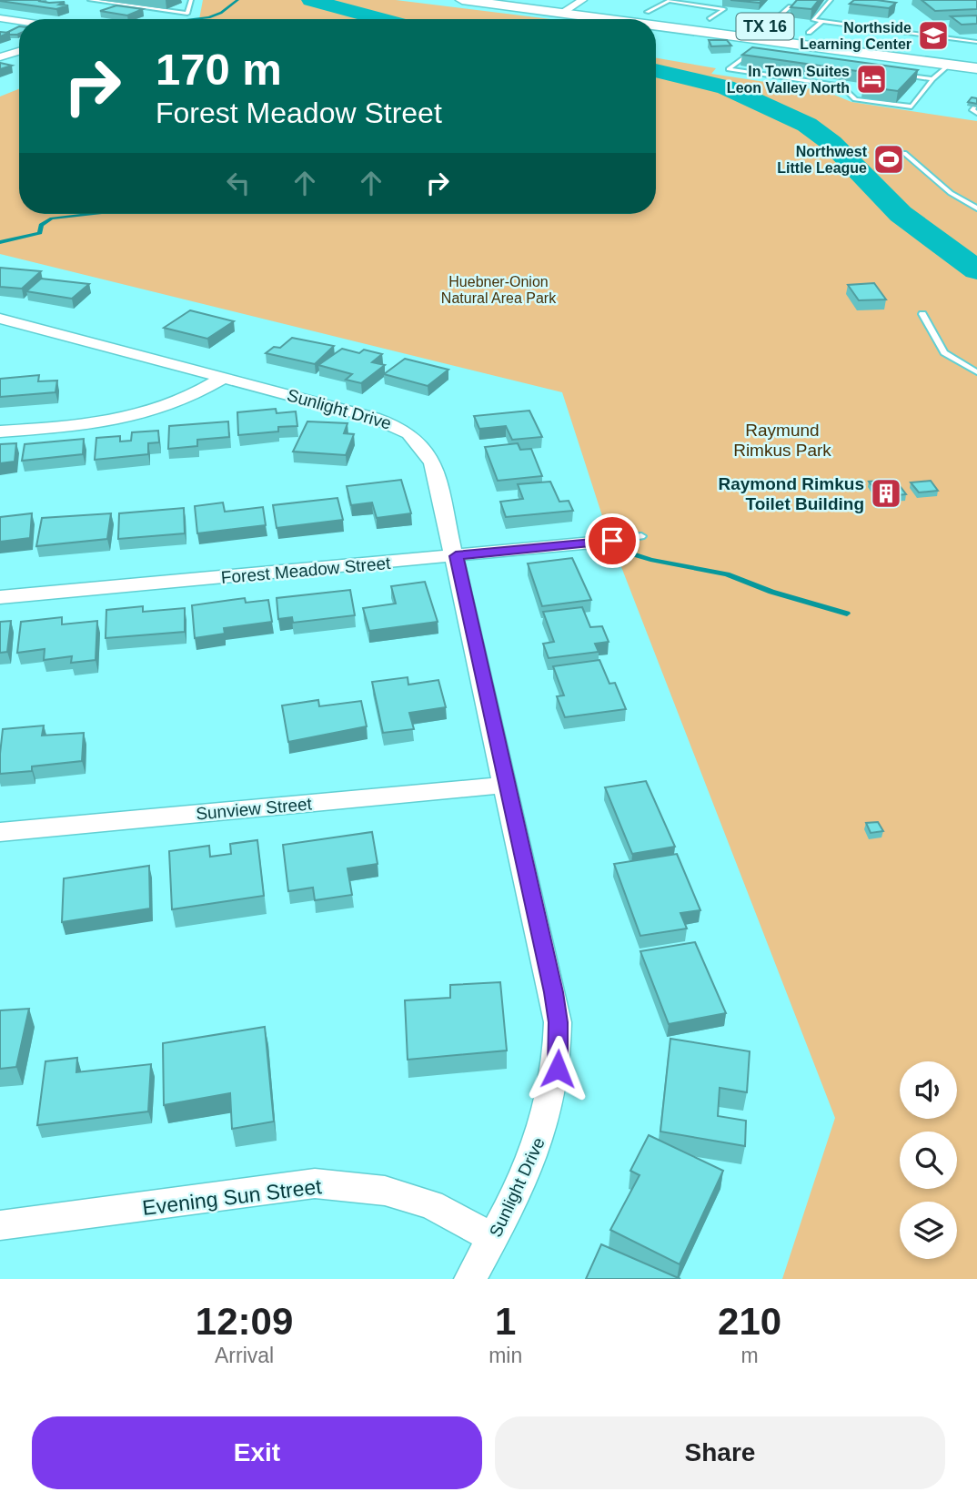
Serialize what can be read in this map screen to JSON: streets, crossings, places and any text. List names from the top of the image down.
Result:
{
  "streets": {
    "main road": ["TX 16"],
    "street": [
      "Sunlight Drive",
      "Forest Meadow Street",
      "Sunview Street",
      "Evening Sun Street"
    ]
  },
  "crossings": [
    ["Sunlight Drive", "Forest Meadow Street"],
    ["Sunlight Drive", "Sunview Street"],
    ["Sunlight Drive", "Evening Sun Street"]
  ],
  "parks": ["Huebner-Onion Natural Area Park", "Raymund Rimkus Park"],
  "places": {
    "school or university": ["Northside Learning Center"],
    "hotel": ["In Town Suites Leon Valley North"],
    "sports": ["Northwest Little League"],
    "building": ["Raymond Rimkus Toilet Building"]
  },
  "page": {
    "turn": ["170 m", "Forest Meadow Street"],
    "eta": [
      "12:09",
      "Arrival",
      "1",
      "min",
      "210",
      "m"
    ],
    "buttons": ["Exit", "Share"]
  }
}
